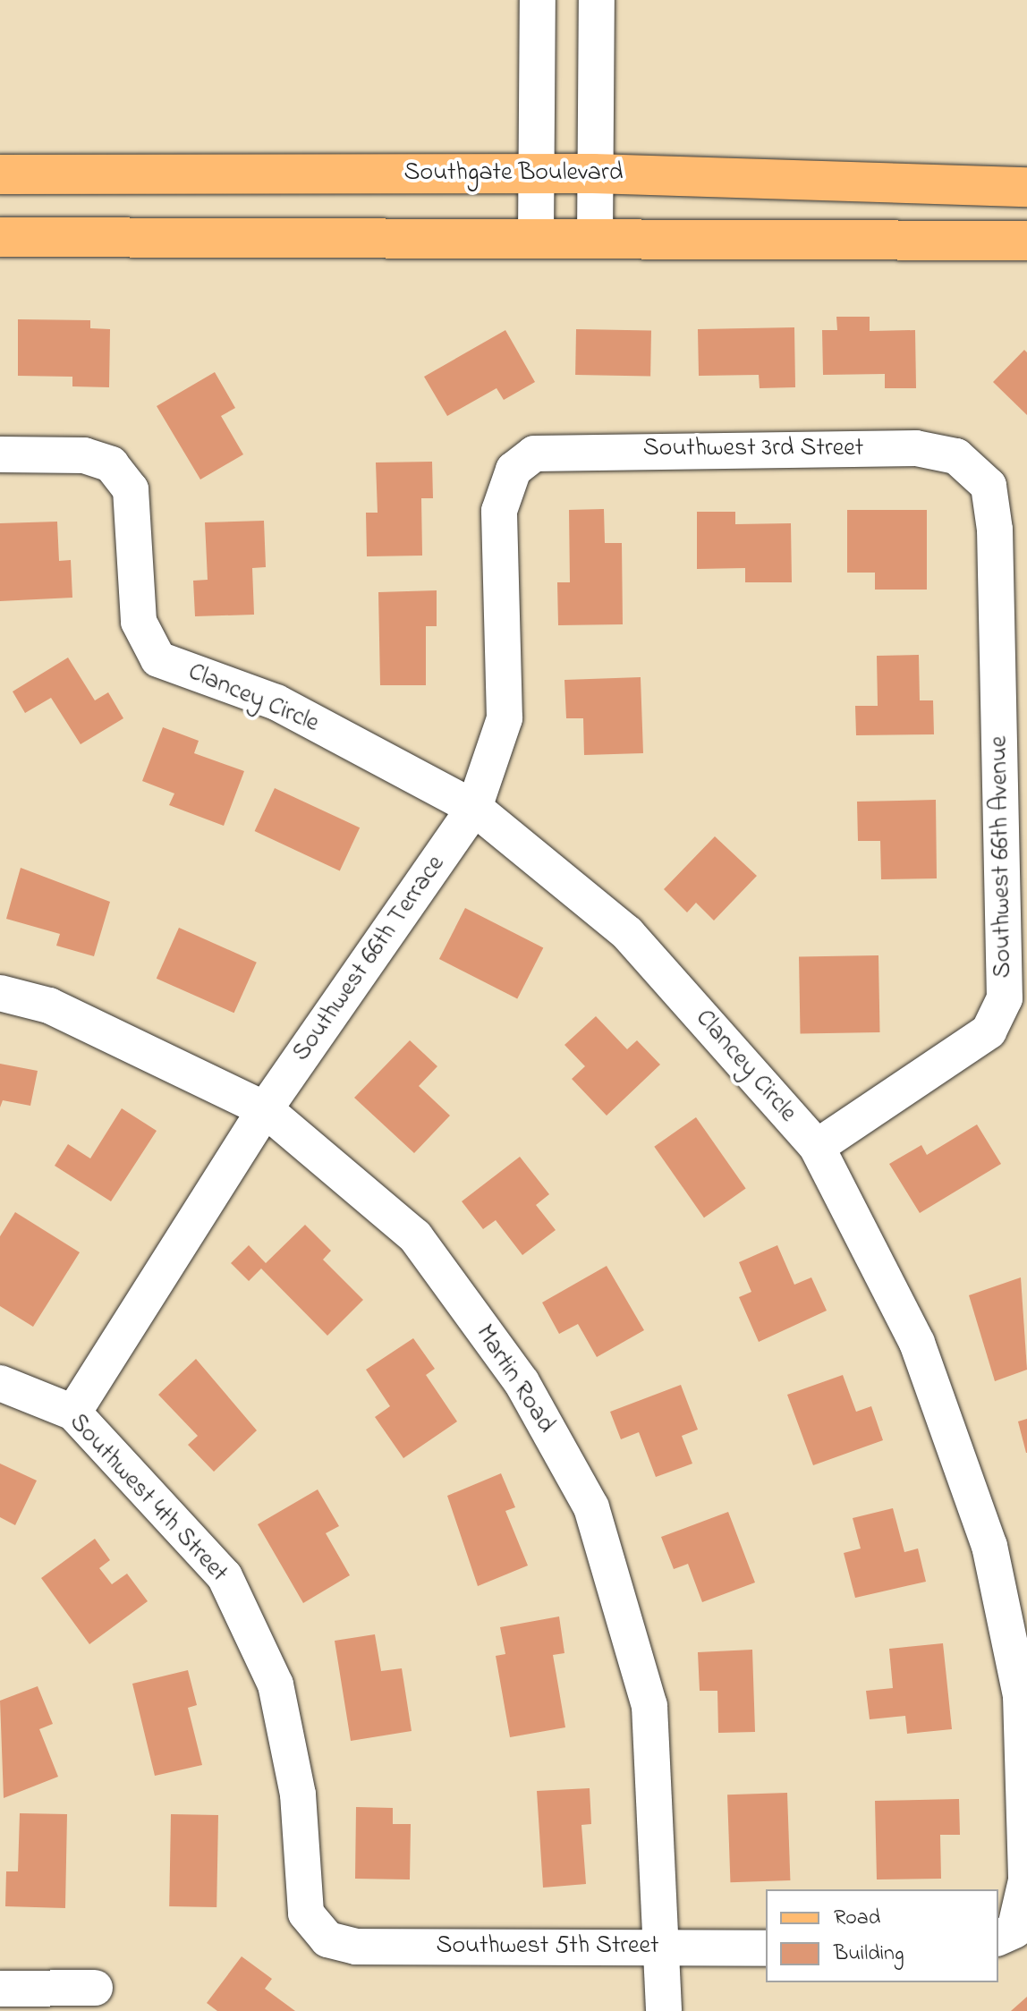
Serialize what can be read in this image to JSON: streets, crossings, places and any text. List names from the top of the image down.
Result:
{
  "streets": {
    "main road": ["Southgate Boulevard"],
    "street": [
      "Southwest 3rd Street",
      "Clancey Circle",
      "Southwest 66th Avenue",
      "Southwest 66th Terrace",
      "Martin Road",
      "Southwest 4th Street",
      "Southwest 5th Street"
    ]
  },
  "crossings": [
    ["Southwest 3rd Street", "Southwest 66th Avenue"],
    ["Southwest 3rd Street", "Southwest 66th Terrace"],
    ["Clancey Circle", "Southwest 66th Avenue"],
    ["Clancey Circle", "Southwest 66th Terrace"],
    ["Southwest 66th Terrace", "Martin Road"],
    ["Southwest 66th Terrace", "Southwest 4th Street"],
    ["Martin Road", "Southwest 5th Street"],
    ["Southwest 4th Street", "Southwest 5th Street"]
  ],
  "legend": ["Road", "Building"]
}
